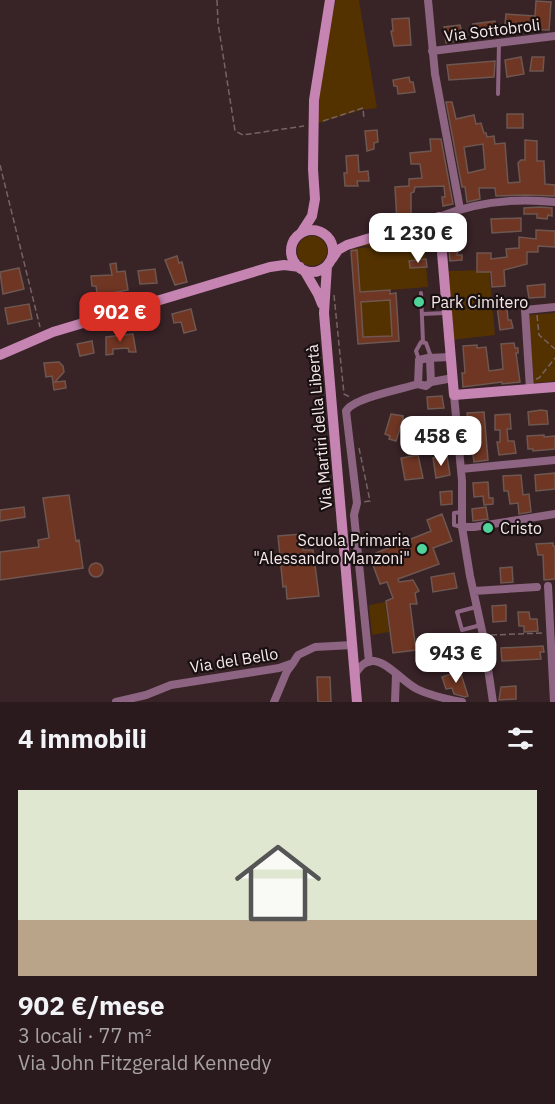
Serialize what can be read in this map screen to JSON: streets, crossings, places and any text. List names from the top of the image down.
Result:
{
  "streets": {
    "main road": ["Via Martiri della Libertà"],
    "street": ["Via Sottobroli", "Via del Bello"]
  },
  "crossings": [
    ["Via Martiri della Libertà", "Via del Bello"]
  ],
  "places": ["Park Cimitero", "Cristo", "Scuola Primaria \"Alessandro Manzoni\""],
  "page": {
    "price": [
      "1 230 €",
      "902 €",
      "458 €",
      "943 €"
    ],
    "heading": "4 immobili",
    "list": [
      {
        "name": "902 €/mese",
        "note": "3 locali · 77 m² · Via John Fitzgerald Kennedy"
      }
    ]
  }
}
